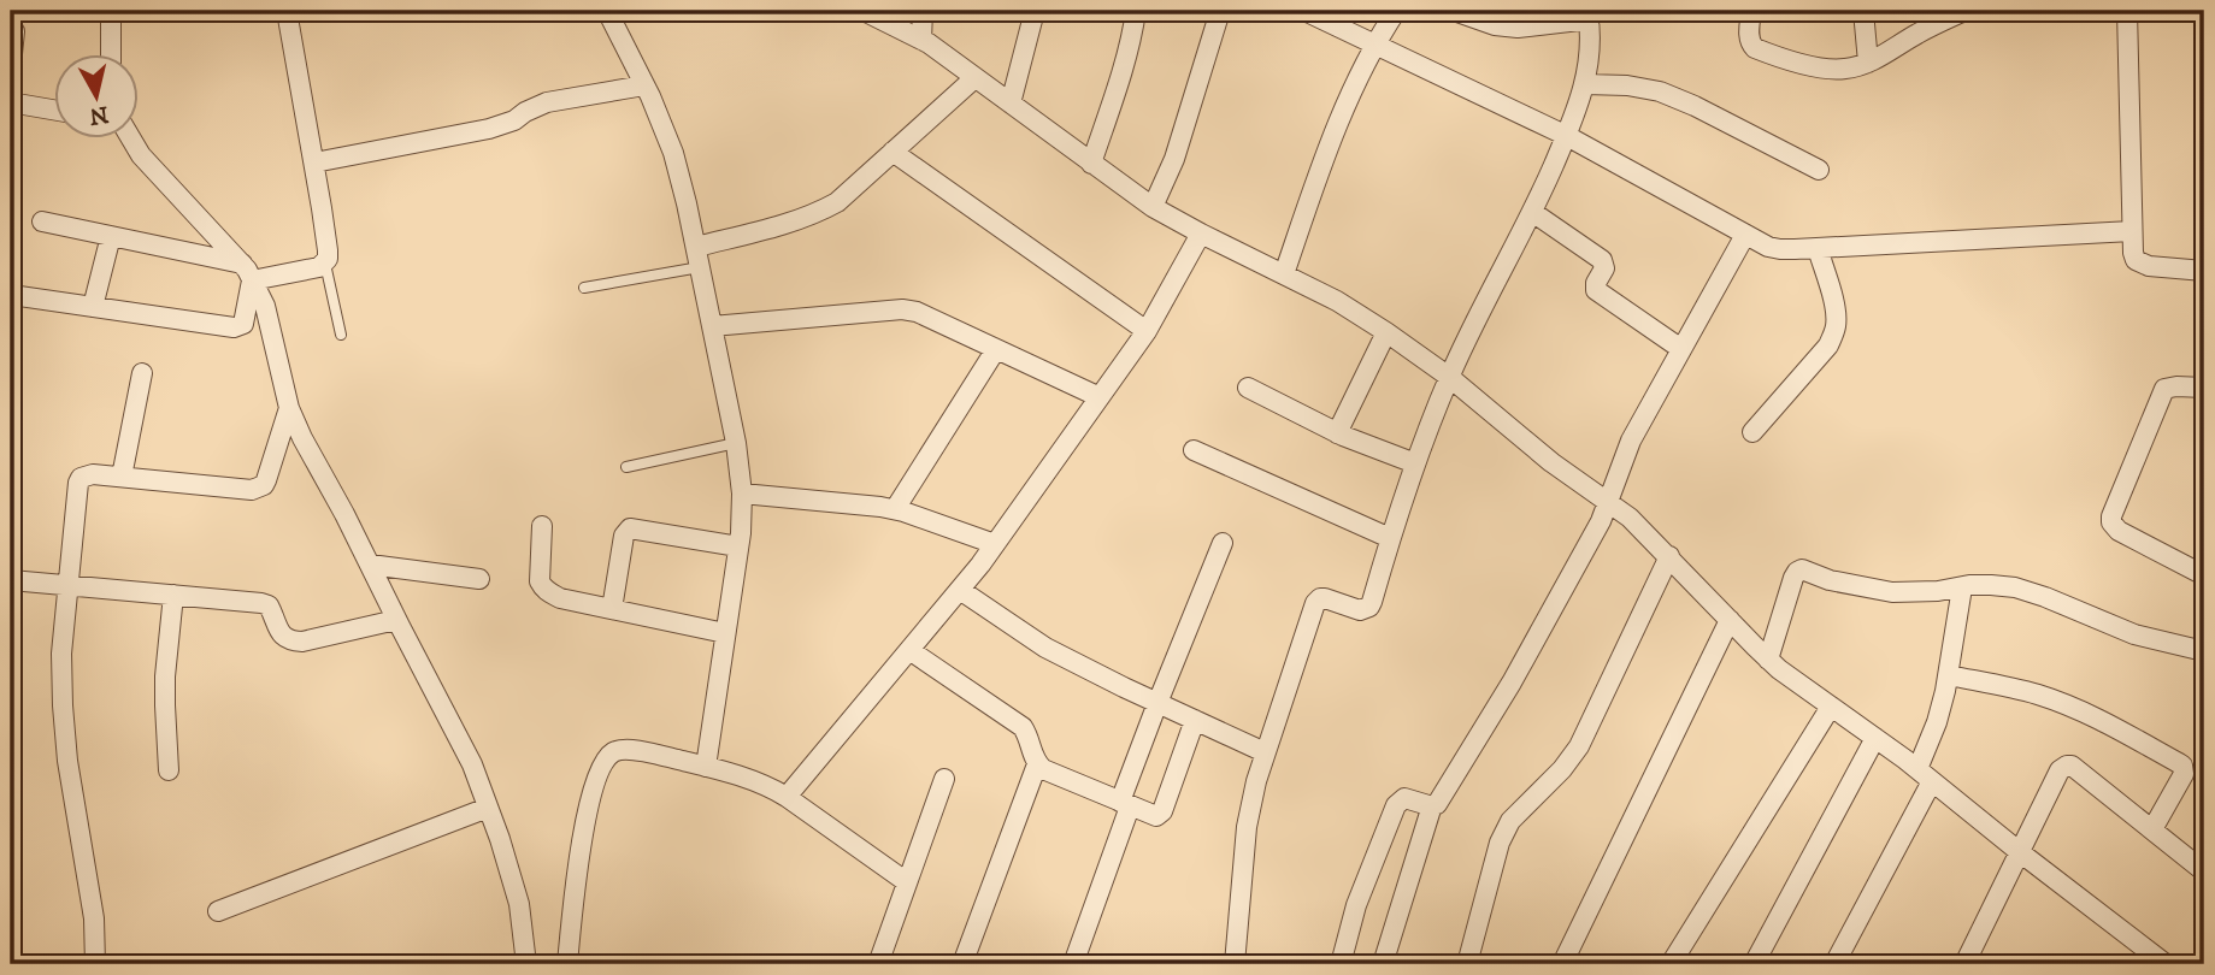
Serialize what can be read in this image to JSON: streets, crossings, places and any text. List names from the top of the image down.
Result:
{
  "north": "bottom"
}
